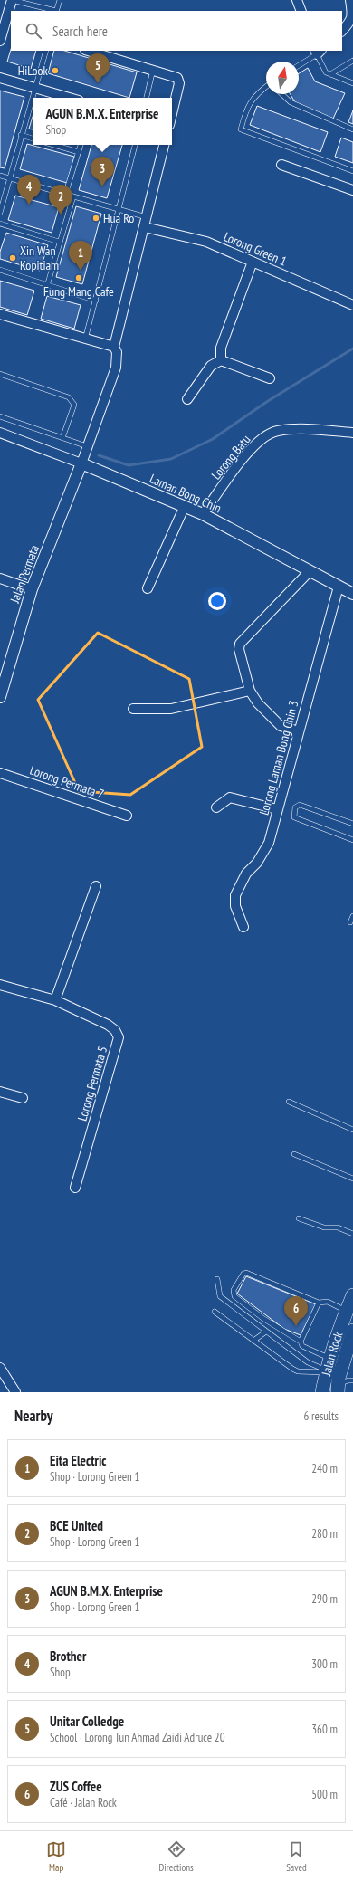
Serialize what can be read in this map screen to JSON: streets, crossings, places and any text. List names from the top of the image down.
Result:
{
  "streets": {
    "main road": ["Jalan Rock"],
    "street": [
      "Lorong Green 1",
      "Lorong Batu",
      "Laman Bong Chin",
      "Jalan Permata",
      "Lorong Laman Bong Chin 3",
      "Lorong Permata 7",
      "Lorong Permata 5"
    ]
  },
  "crossings": [
    ["Lorong Batu", "Laman Bong Chin"],
    ["Laman Bong Chin", "Jalan Permata"],
    ["Laman Bong Chin", "Lorong Laman Bong Chin 3"]
  ],
  "places": [
    "HiLook",
    "Hua Ro",
    "Xin Wan Kopitiam",
    "Fung Mang Cafe"
  ],
  "north": "top",
  "page": {
    "search": "Search here",
    "pins": [
      "5",
      "3",
      "4",
      "2",
      "1",
      "6"
    ],
    "popup": ["AGUN B.M.X. Enterprise", "Shop"],
    "heading": ["Nearby", "6 results"],
    "list": [
      {
        "mark": "1",
        "name": "Eita Electric",
        "note": "Shop · Lorong Green 1",
        "value": "240 m"
      },
      {
        "mark": "2",
        "name": "BCE United",
        "note": "Shop · Lorong Green 1",
        "value": "280 m"
      },
      {
        "mark": "3",
        "name": "AGUN B.M.X. Enterprise",
        "note": "Shop · Lorong Green 1",
        "value": "290 m"
      },
      {
        "mark": "4",
        "name": "Brother",
        "note": "Shop",
        "value": "300 m"
      },
      {
        "mark": "5",
        "name": "Unitar Colledge",
        "note": "School · Lorong Tun Ahmad Zaidi Adruce 20",
        "value": "360 m"
      },
      {
        "mark": "6",
        "name": "ZUS Coffee",
        "note": "Café · Jalan Rock",
        "value": "500 m"
      }
    ],
    "nav": ["Map", "Directions", "Saved"]
  }
}
